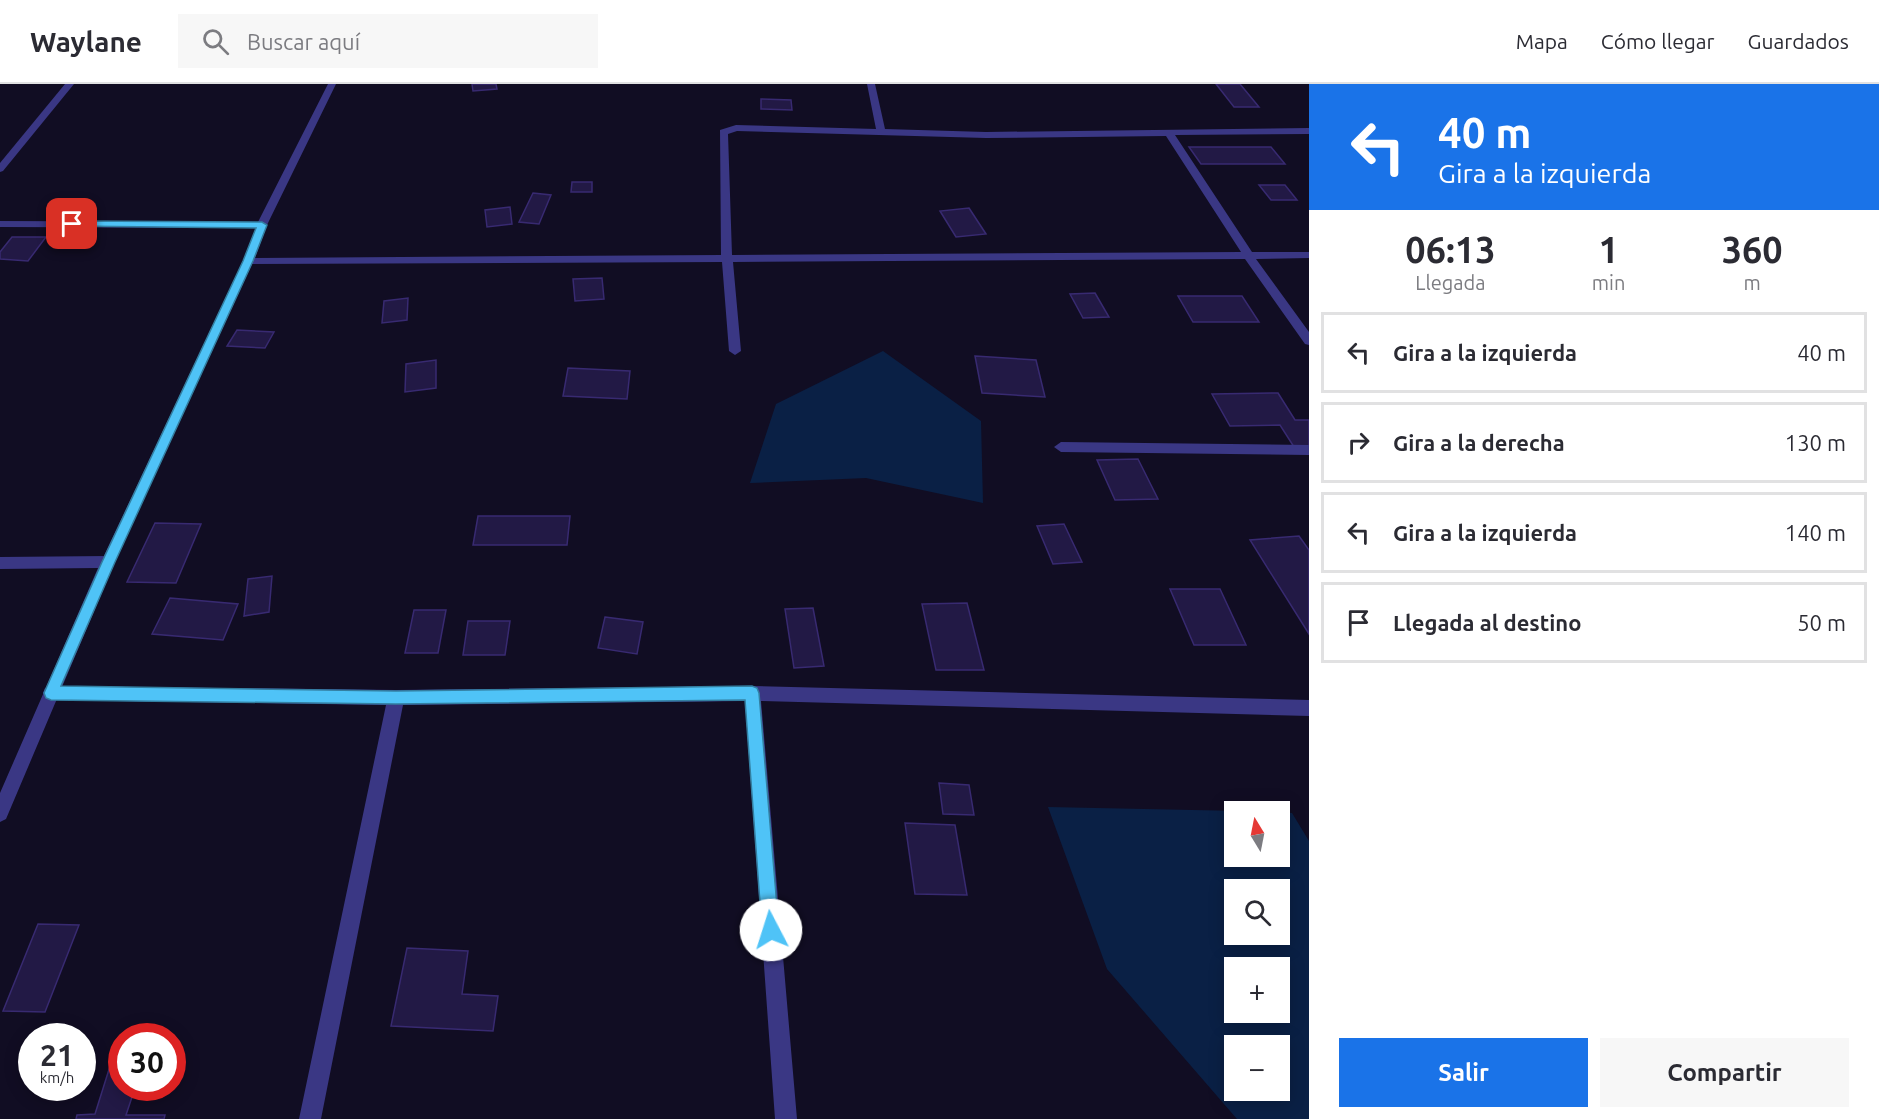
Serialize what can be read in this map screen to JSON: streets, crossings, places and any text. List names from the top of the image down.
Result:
{
  "north": "top",
  "page": {
    "header": "Waylane",
    "search": "Buscar aquí",
    "nav": ["Mapa", "Cómo llegar", "Guardados"],
    "turn": ["40 m", "Gira a la izquierda"],
    "eta": [
      "06:13",
      "Llegada",
      "1",
      "min",
      "360",
      "m"
    ],
    "list": [
      {
        "name": "Gira a la izquierda",
        "value": "40 m"
      },
      {
        "name": "Gira a la derecha",
        "value": "130 m"
      },
      {
        "name": "Gira a la izquierda",
        "value": "140 m"
      },
      {
        "name": "Llegada al destino",
        "value": "50 m"
      }
    ],
    "map_buttons": ["+", "−"],
    "speed": "21 km/h",
    "limit": "30",
    "buttons": ["Salir", "Compartir"]
  }
}
